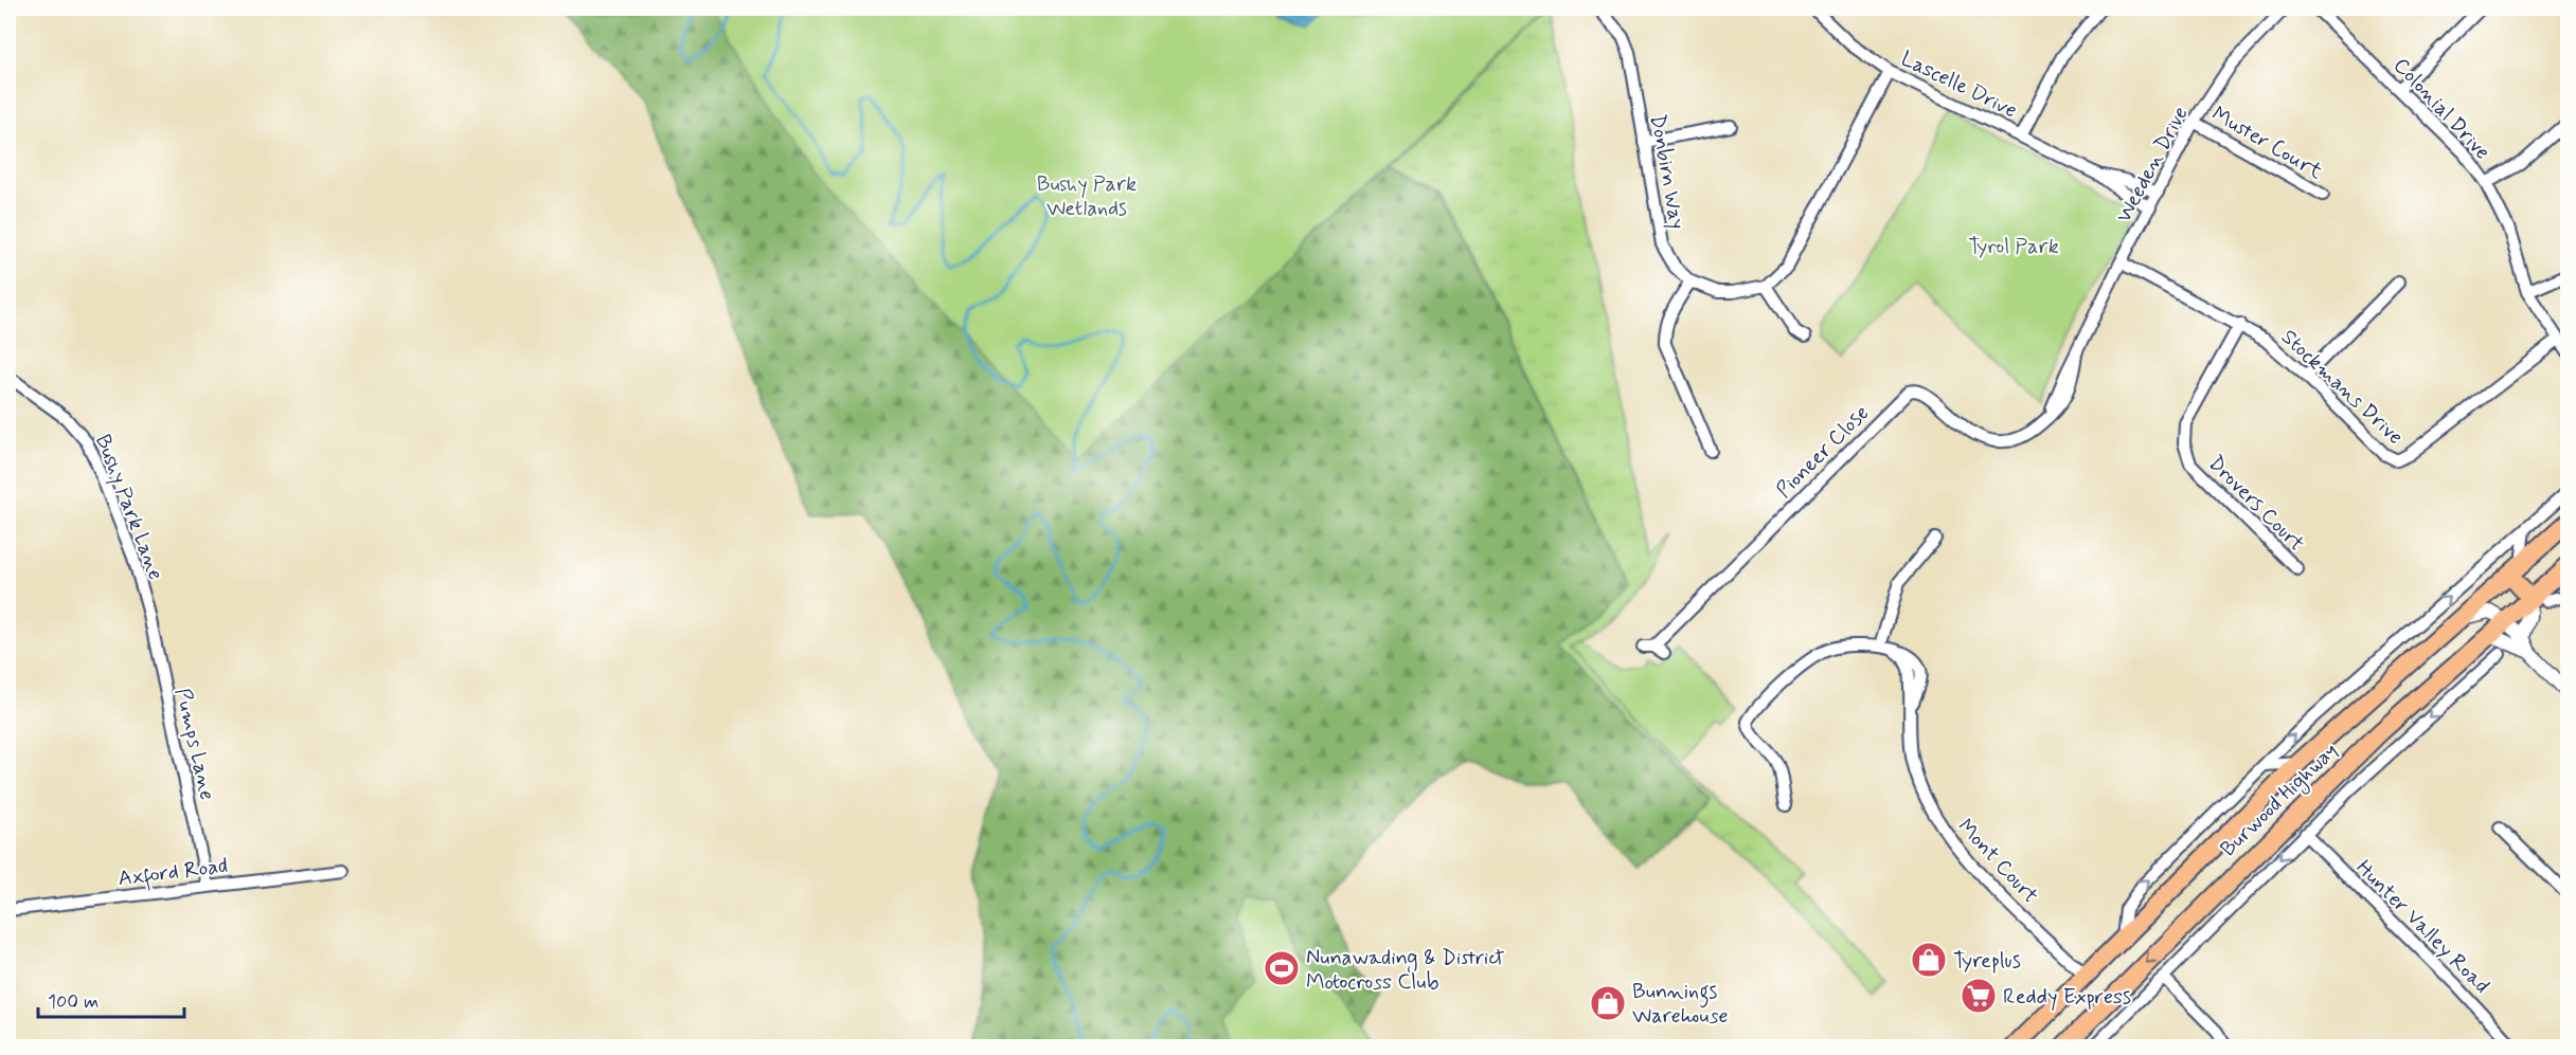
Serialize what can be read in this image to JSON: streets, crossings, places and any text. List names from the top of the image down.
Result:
{
  "streets": {
    "highway": ["Burwood Highway"],
    "street": [
      "Lascelle Drive",
      "Colonial Drive",
      "Muster Court",
      "Weeden Drive",
      "Donbirn Way",
      "Stockmans Drive",
      "Pioneer Close",
      "Drovers Court",
      "Bushy Park Lane",
      "Pumps Lane",
      "Mont Court",
      "Axford Road",
      "Hunter Valley Road"
    ]
  },
  "crossings": [
    ["Lascelle Drive", "Weeden Drive"],
    ["Colonial Drive", "Stockmans Drive"],
    ["Muster Court", "Weeden Drive"],
    ["Weeden Drive", "Stockmans Drive"],
    ["Weeden Drive", "Pioneer Close"],
    ["Stockmans Drive", "Drovers Court"],
    ["Bushy Park Lane", "Pumps Lane"],
    ["Pumps Lane", "Axford Road"],
    ["Burwood Highway", "Mont Court"],
    ["Burwood Highway", "Hunter Valley Road"]
  ],
  "parks": ["Bushy Park Wetlands", "Tyrol Park"],
  "places": {
    "shop": ["Tyreplus", "Bunnings Warehouse"],
    "sports": ["Nunawading & District Motocross Club"],
    "supermarket": ["Reddy Express"]
  },
  "scale_bar": "100 m"
}
